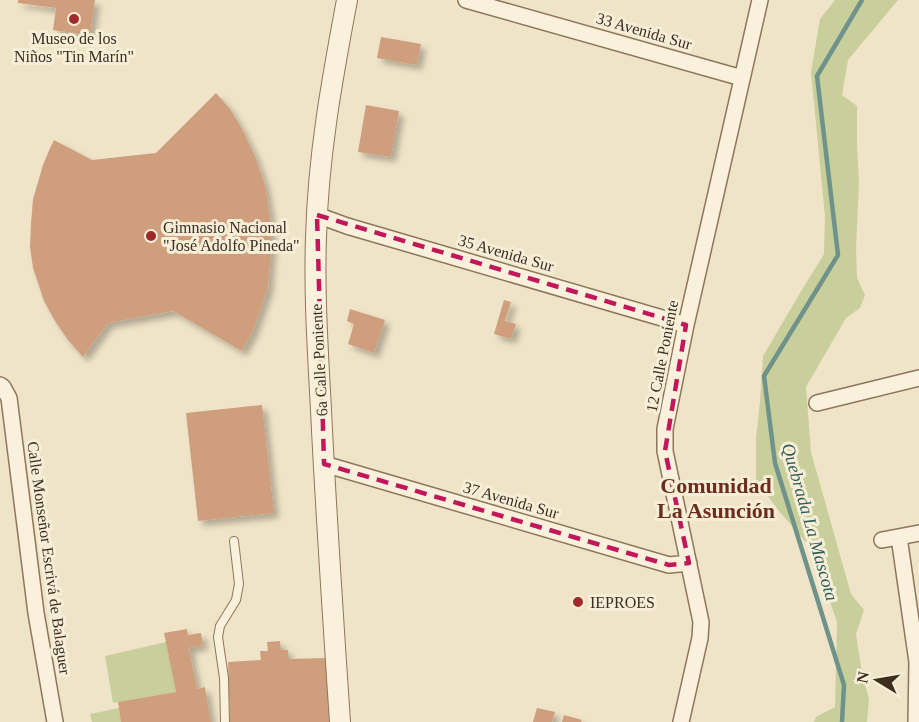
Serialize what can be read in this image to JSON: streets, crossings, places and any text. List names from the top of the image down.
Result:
{
  "streets": {
    "street": [
      "33 Avenida Sur",
      "35 Avenida Sur",
      "12 Calle Poniente",
      "6a Calle Poniente",
      "37 Avenida Sur",
      "Calle Monseñor Escrivá de Balaguer"
    ]
  },
  "crossings": [
    ["33 Avenida Sur", "12 Calle Poniente"],
    ["35 Avenida Sur", "12 Calle Poniente"],
    ["35 Avenida Sur", "6a Calle Poniente"],
    ["12 Calle Poniente", "37 Avenida Sur"],
    ["6a Calle Poniente", "37 Avenida Sur"]
  ],
  "districts": ["Comunidad La Asunción"],
  "water": ["Quebrada La Mascota"],
  "places": ["Museo de los Niños \"Tin Marín\"", "Gimnasio Nacional \"José Adolfo Pineda\"", "IEPROES"],
  "north": "left"
}
